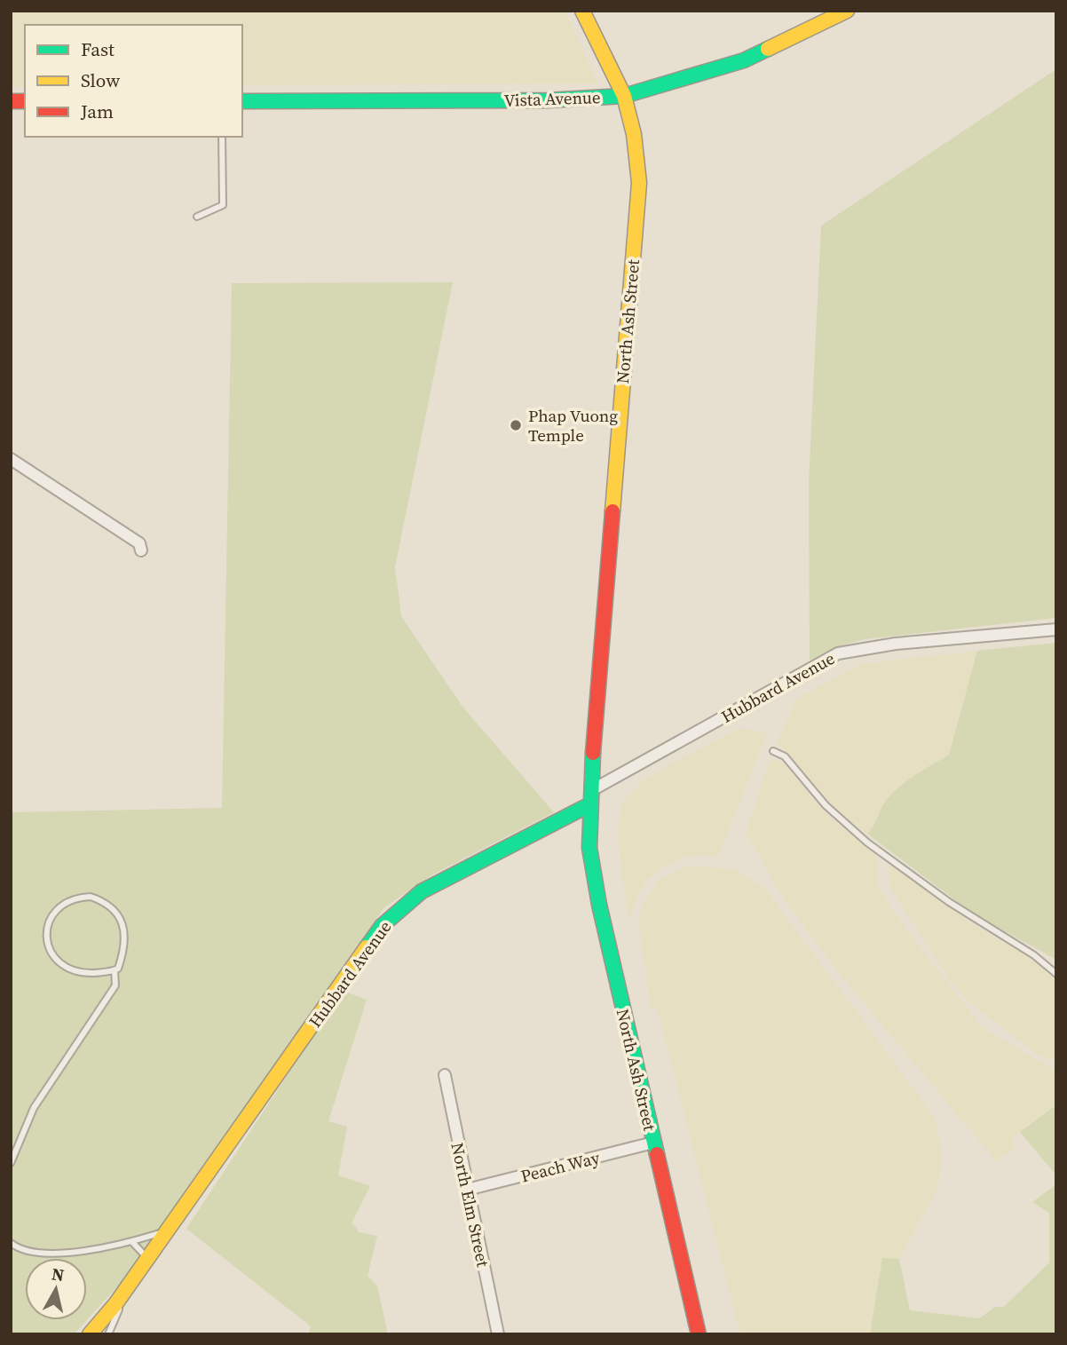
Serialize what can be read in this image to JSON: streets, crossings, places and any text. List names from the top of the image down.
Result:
{
  "streets": {
    "street": [
      "Vista Avenue",
      "North Ash Street",
      "Hubbard Avenue",
      "Peach Way",
      "North Elm Street"
    ]
  },
  "crossings": [
    ["Vista Avenue", "North Ash Street"],
    ["North Ash Street", "Hubbard Avenue"],
    ["North Ash Street", "Peach Way"],
    ["Peach Way", "North Elm Street"]
  ],
  "places": ["Phap Vuong Temple"],
  "legend": ["Fast", "Slow", "Jam"],
  "north": "top"
}
